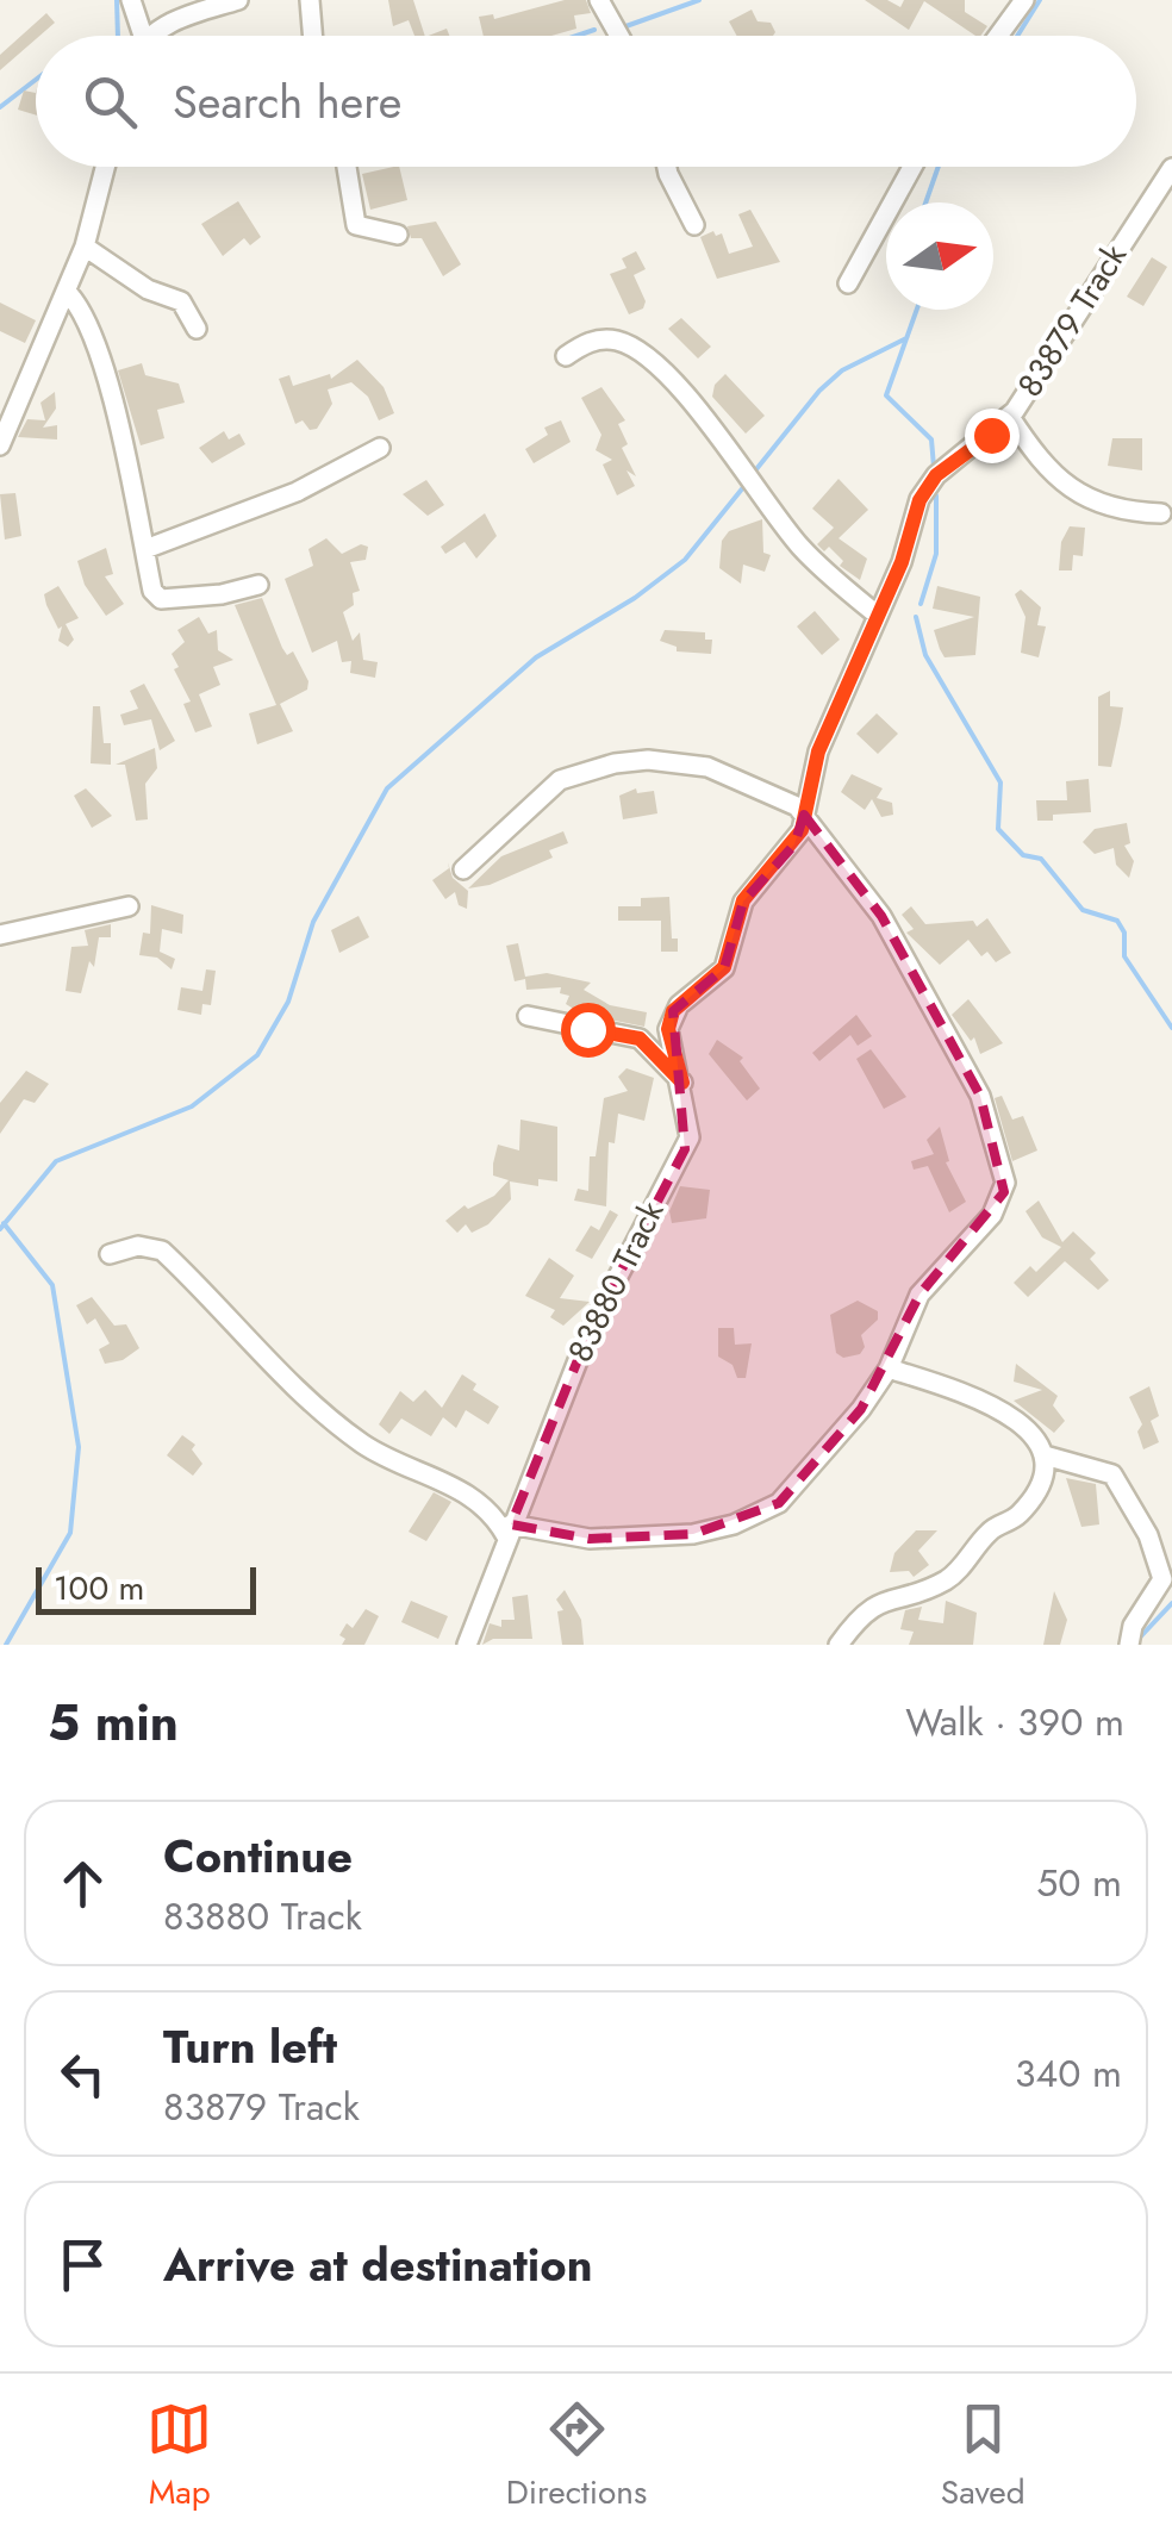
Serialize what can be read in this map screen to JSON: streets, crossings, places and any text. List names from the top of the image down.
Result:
{
  "streets": {
    "street": ["83879 Track", "83880 Track"]
  },
  "crossings": [
    ["83879 Track", "83880 Track"]
  ],
  "scale_bar": "100 m",
  "north": "right",
  "page": {
    "search": "Search here",
    "scale": "100 m",
    "heading": ["5 min", "Walk · 390 m"],
    "list": [
      ["Continue", "83880 Track", "50 m"],
      ["Turn left", "83879 Track", "340 m"],
      "Arrive at destination"
    ],
    "nav": ["Map", "Directions", "Saved"]
  }
}
